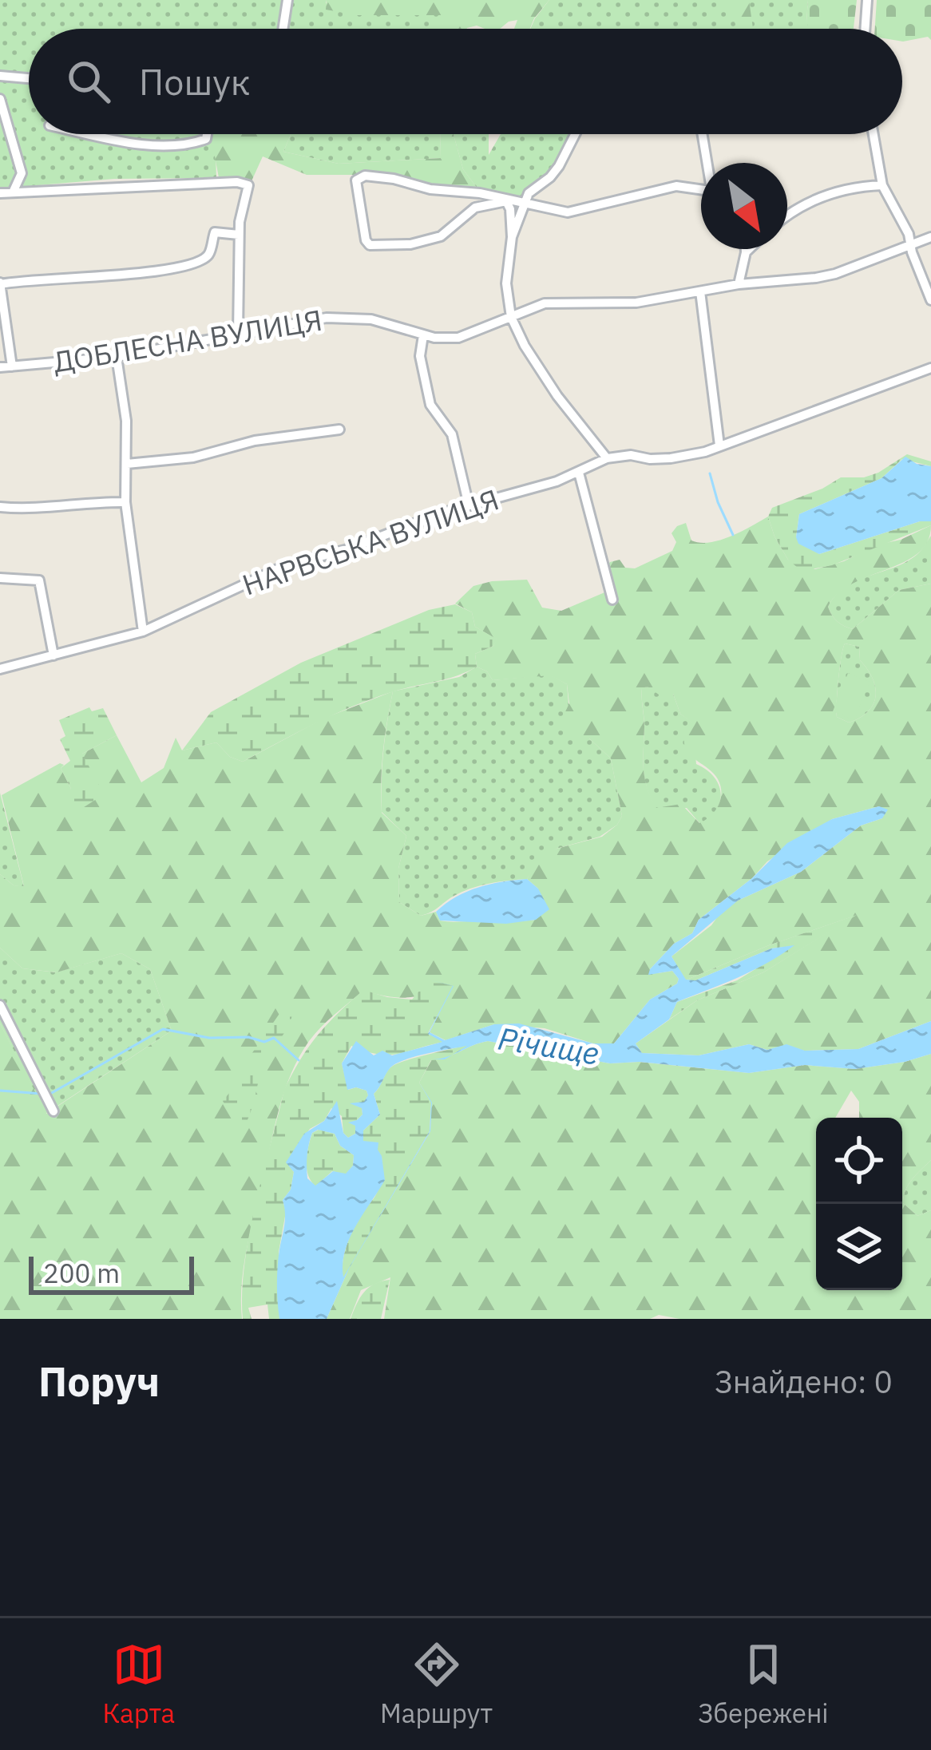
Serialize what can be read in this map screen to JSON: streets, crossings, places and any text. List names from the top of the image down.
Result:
{
  "streets": {
    "street": ["ДОБЛЕСНА ВУЛИЦЯ", "НАРВСЬКА ВУЛИЦЯ"]
  },
  "water": ["Річище"],
  "scale_bar": "200 m",
  "north": "bottom right",
  "page": {
    "search": "Пошук",
    "scale": "200 m",
    "heading": ["Поруч", "Знайдено: 0"],
    "nav": ["Карта", "Маршрут", "Збережені"]
  }
}
